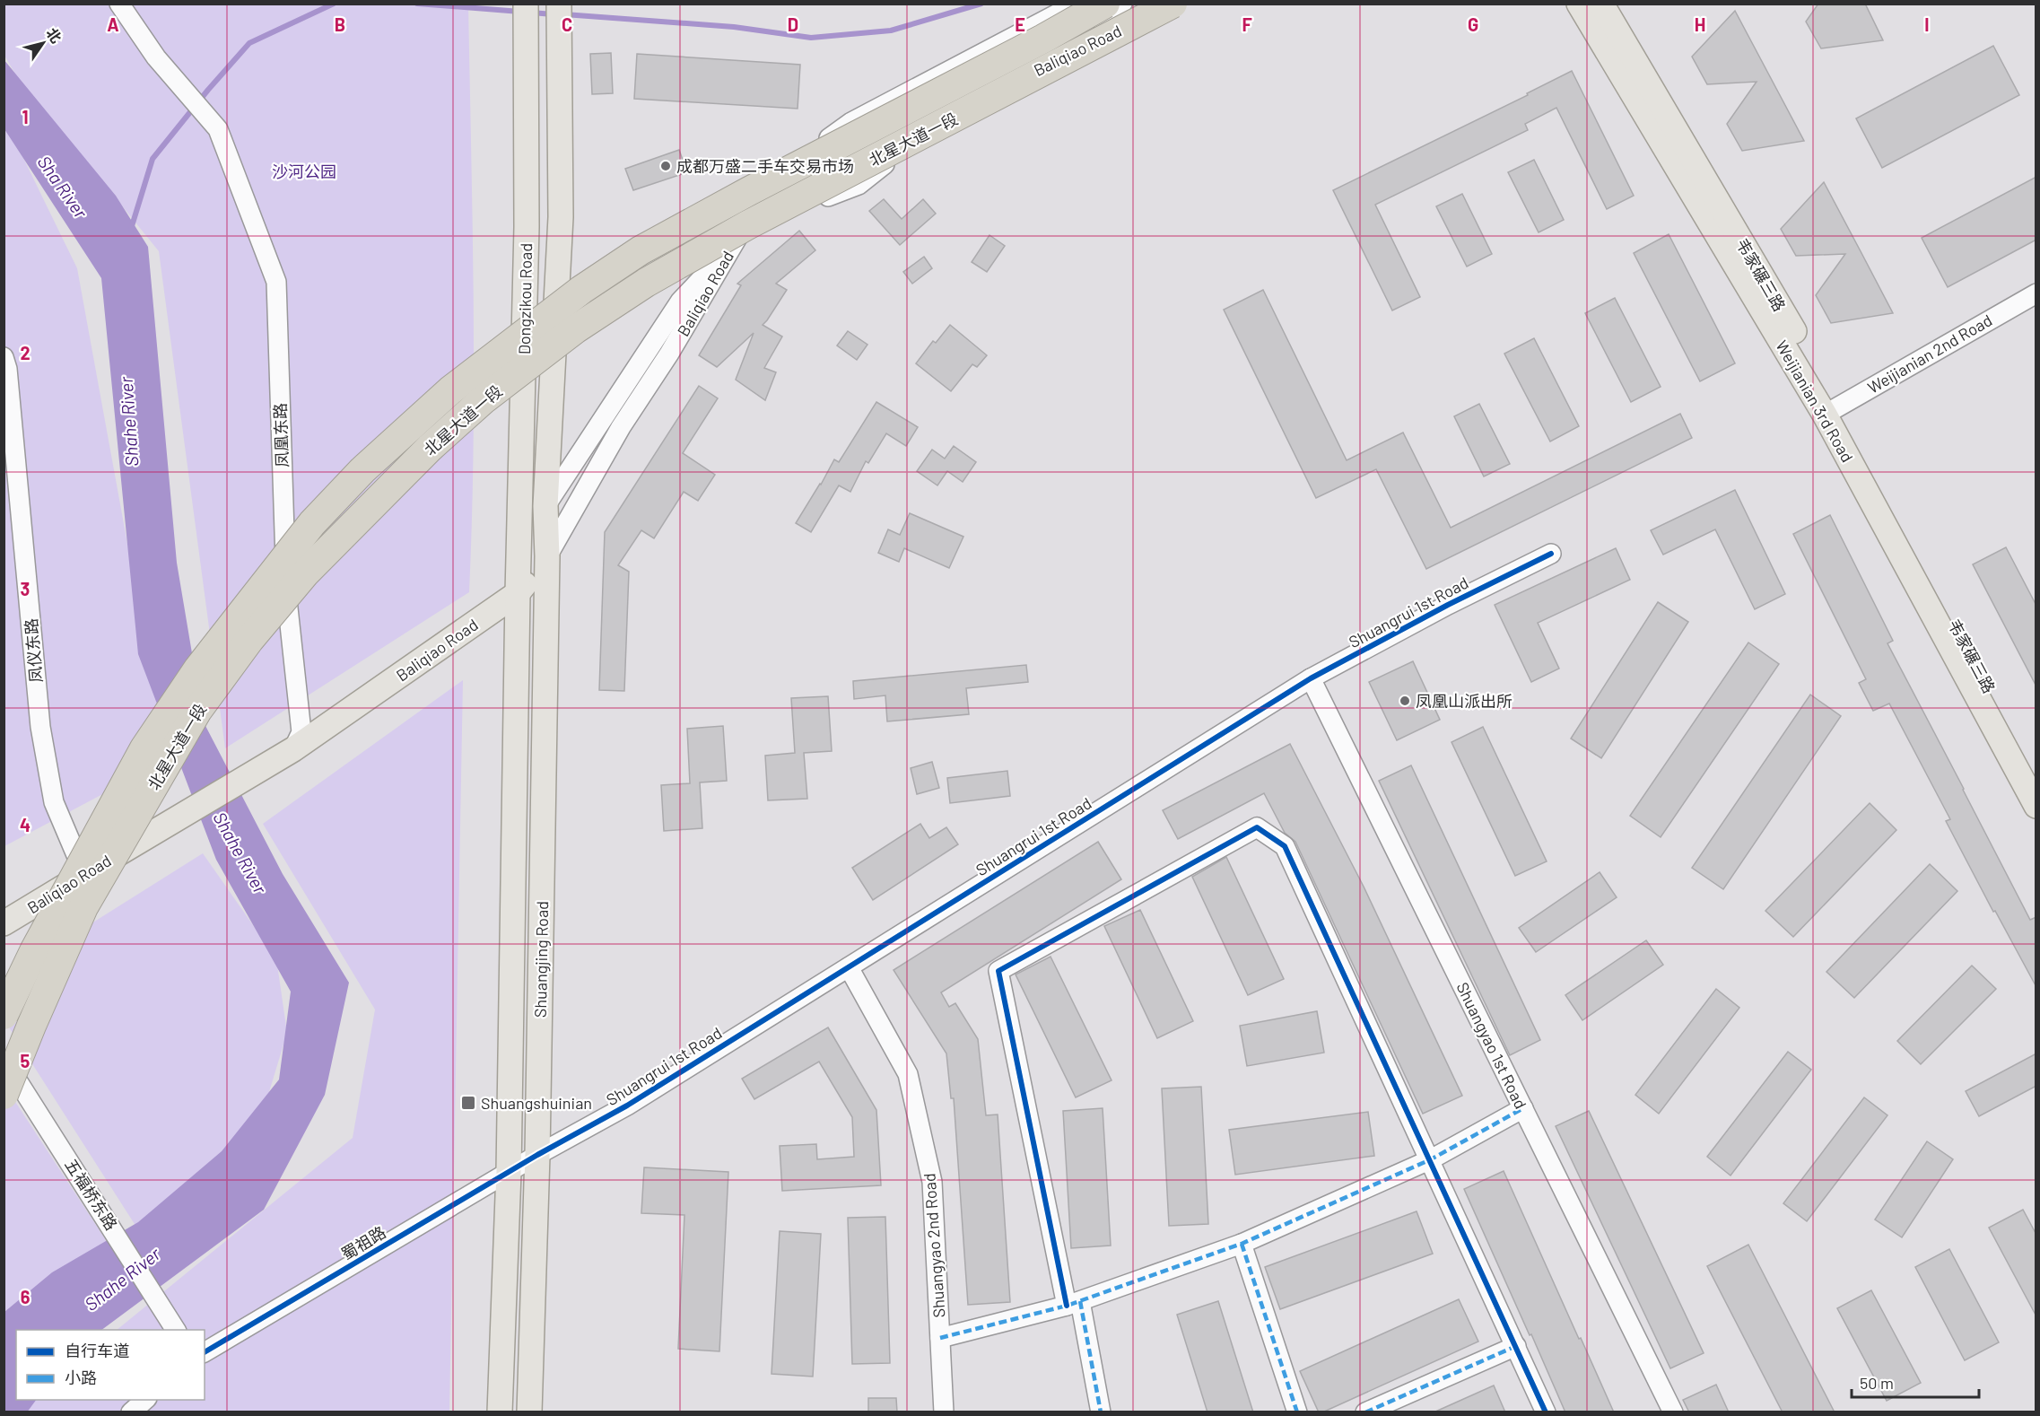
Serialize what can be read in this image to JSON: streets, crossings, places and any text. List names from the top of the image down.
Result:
{
  "streets": {
    "highway": ["北星大道一段"],
    "main road": [
      "Baliqiao Road",
      "韦家碾三路",
      "Dongzikou Road",
      "Weijianian 3rd Road",
      "Shuangjing Road"
    ],
    "street": [
      "Weijianian 2nd Road",
      "凤凰东路",
      "Shuangrui 1st Road",
      "凤仪东路",
      "Shuangyao 1st Road",
      "五福桥东路",
      "蜀祖路",
      "Shuangyao 2nd Road"
    ]
  },
  "crossings": [
    ["Baliqiao Road", "北星大道一段"],
    ["Baliqiao Road", "Dongzikou Road"],
    ["Baliqiao Road", "凤凰东路"],
    ["Baliqiao Road", "凤仪东路"],
    ["Baliqiao Road", "Shuangjing Road"],
    ["韦家碾三路", "Weijianian 2nd Road"],
    ["韦家碾三路", "Weijianian 3rd Road"],
    ["Dongzikou Road", "Shuangjing Road"],
    ["Weijianian 2nd Road", "Weijianian 3rd Road"],
    ["Shuangrui 1st Road", "Shuangjing Road"],
    ["Shuangrui 1st Road", "Shuangyao 1st Road"],
    ["Shuangrui 1st Road", "蜀祖路"],
    ["Shuangrui 1st Road", "Shuangyao 2nd Road"],
    ["Shuangjing Road", "蜀祖路"]
  ],
  "water": ["Sha River", "Shahe River"],
  "parks": ["沙河公园"],
  "places": {
    "other": ["成都万盛二手车交易市场", "凤凰山派出所"],
    "transit": ["Shuangshuinian"]
  },
  "legend": ["自行车道", "小路"],
  "scale_bar": "50 m",
  "north": "top right",
  "grid": {
    "columns": [
      "A",
      "B",
      "C",
      "D",
      "E",
      "F",
      "G",
      "H",
      "I"
    ],
    "rows": [
      "1",
      "2",
      "3",
      "4",
      "5",
      "6"
    ]
  }
}
